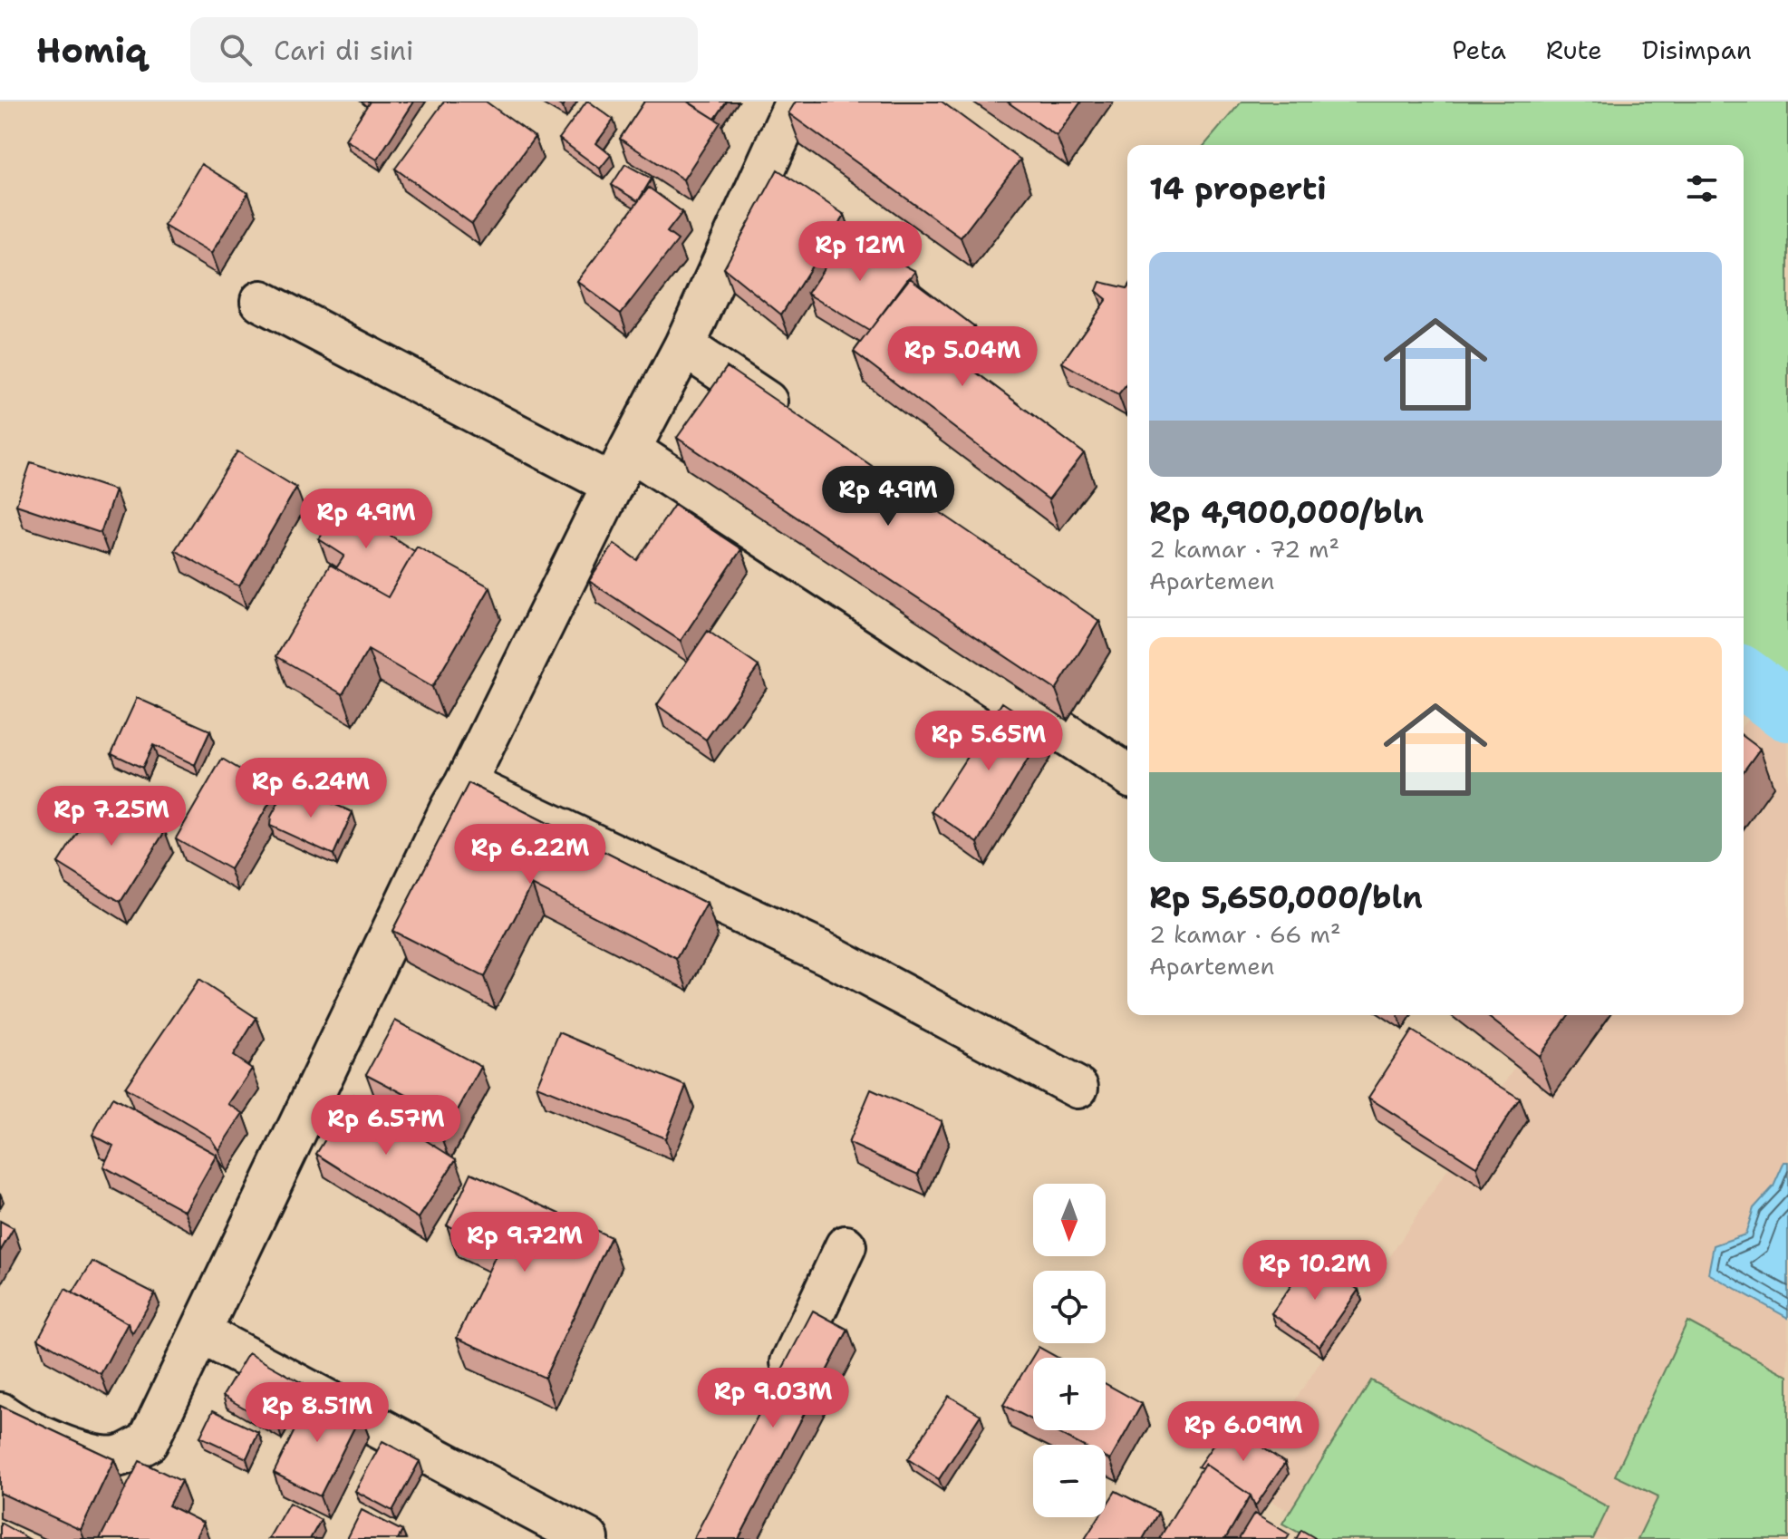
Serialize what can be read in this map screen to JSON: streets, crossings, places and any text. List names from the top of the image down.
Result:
{
  "north": "bottom",
  "page": {
    "header": "Homiq",
    "search": "Cari di sini",
    "nav": ["Peta", "Rute", "Disimpan"],
    "heading": "14 properti",
    "price": [
      "Rp 12M",
      "Rp 5.04M",
      "Rp 4.9M",
      "Rp 4.9M",
      "Rp 5.65M",
      "Rp 6.24M",
      "Rp 7.25M",
      "Rp 6.22M",
      "Rp 6.57M",
      "Rp 9.72M",
      "Rp 10.2M",
      "Rp 9.03M",
      "Rp 8.51M",
      "Rp 6.09M"
    ],
    "list": [
      {
        "name": "Rp 4,900,000/bln",
        "note": "2 kamar · 72 m² · Apartemen"
      },
      {
        "name": "Rp 5,650,000/bln",
        "note": "2 kamar · 66 m² · Apartemen"
      }
    ],
    "map_buttons": ["+", "−"]
  }
}
